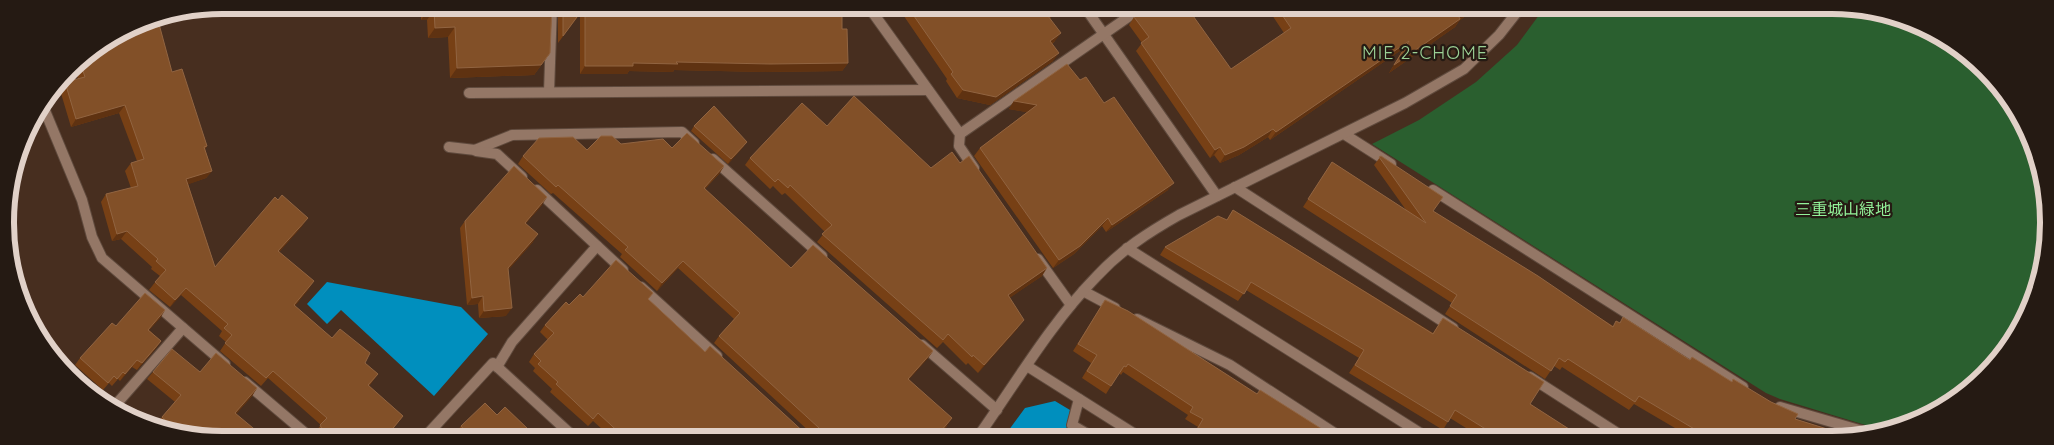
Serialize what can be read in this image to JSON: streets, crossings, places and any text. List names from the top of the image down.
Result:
{
  "districts": ["MIE 2-CHOME"],
  "parks": ["三重城山緑地"]
}
